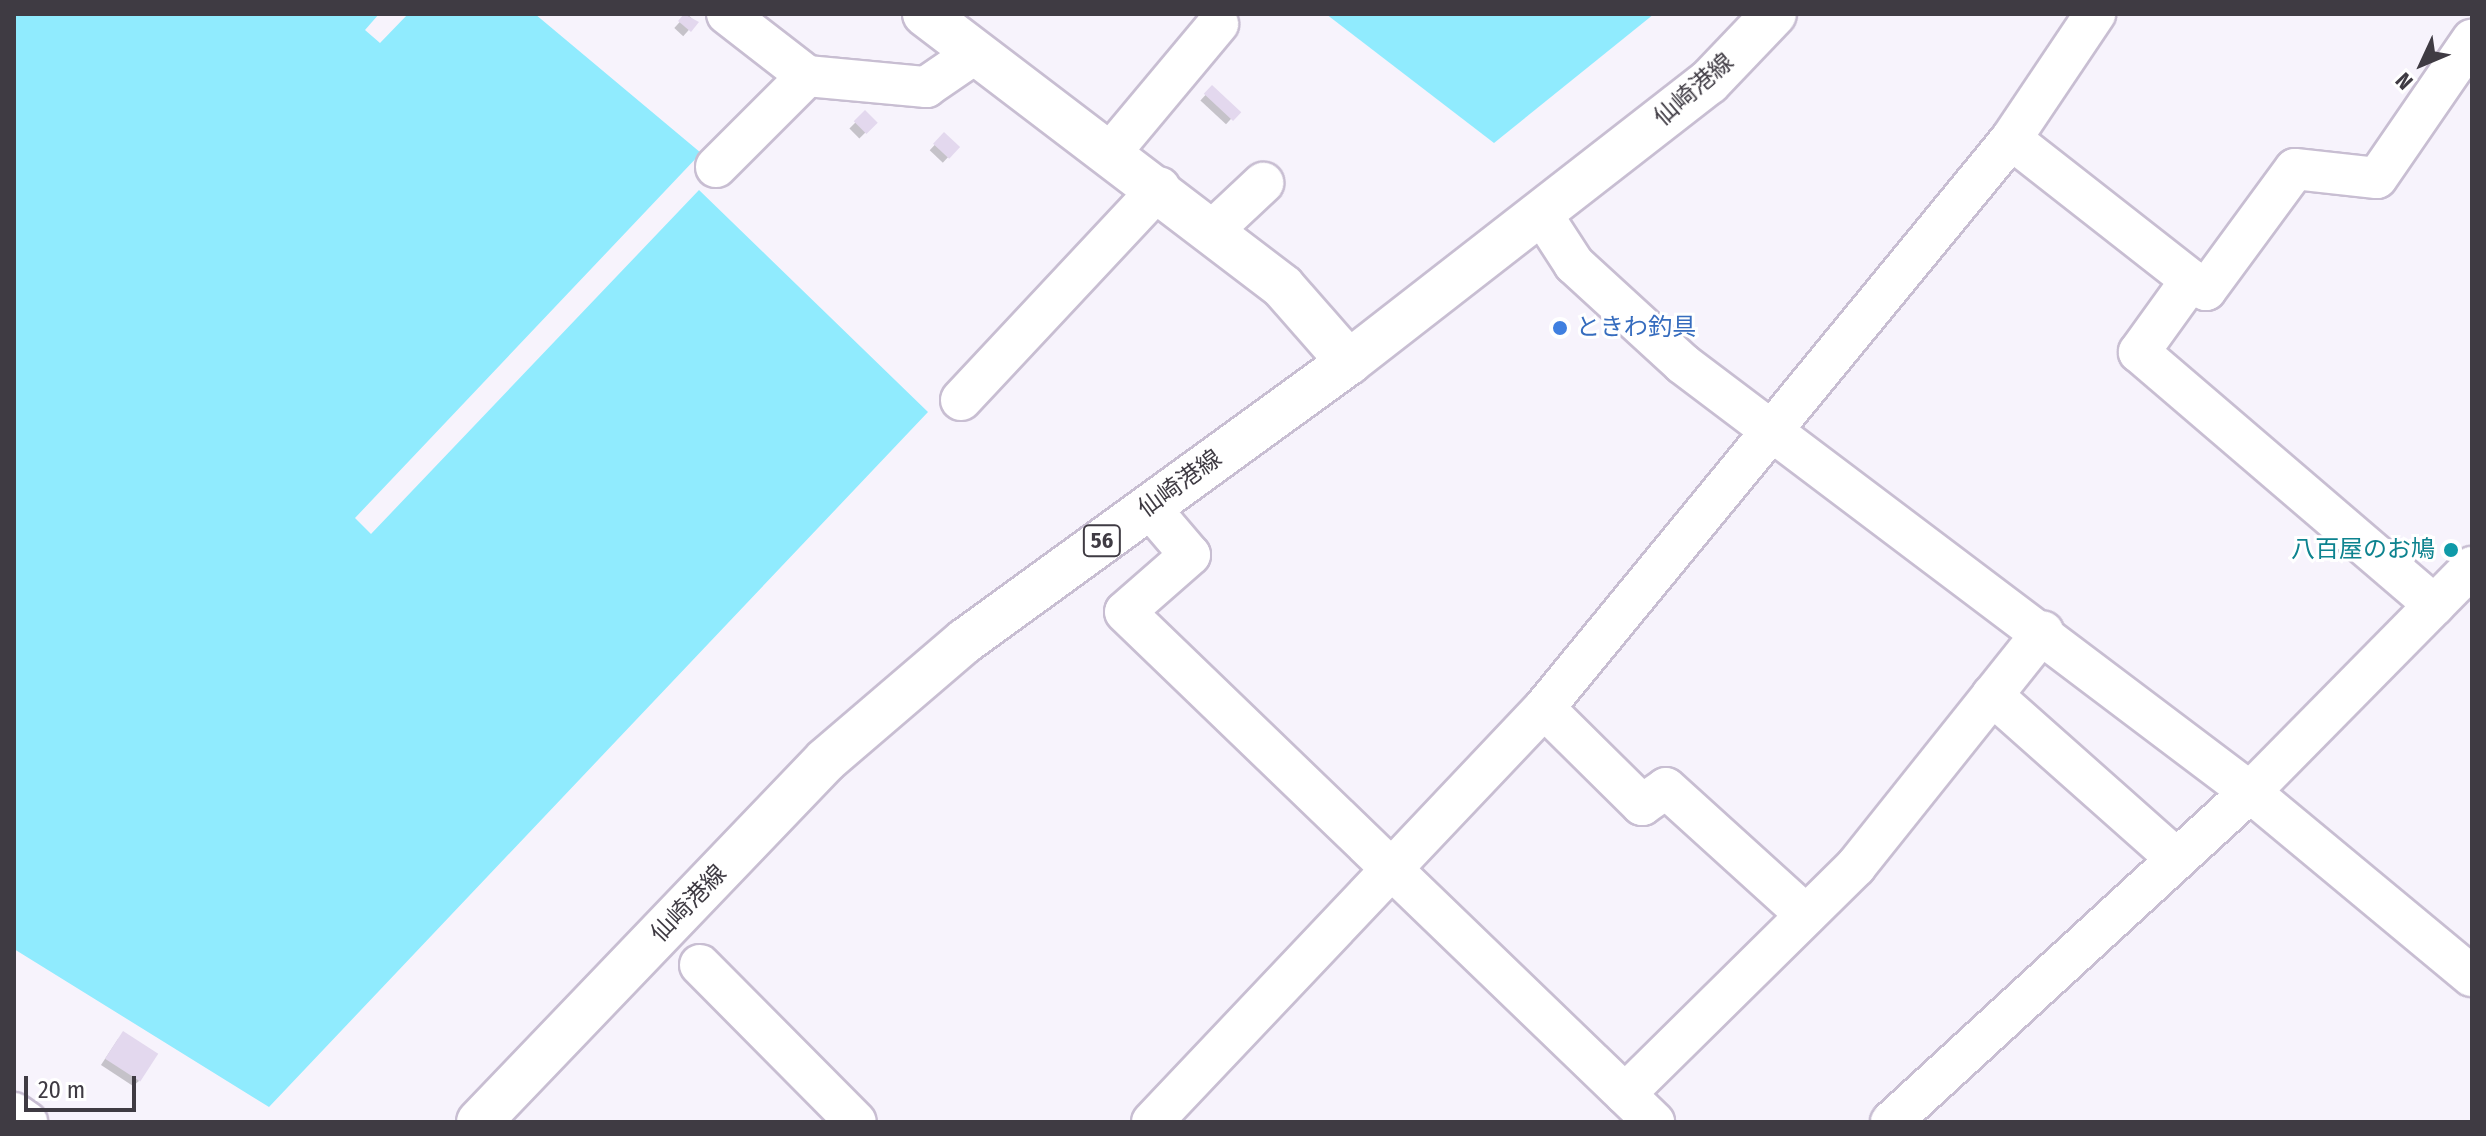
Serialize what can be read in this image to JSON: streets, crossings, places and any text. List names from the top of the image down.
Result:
{
  "streets": {
    "main road": ["仙崎港線", "56"]
  },
  "places": ["ときわ釣具", "八百屋のお鳩"],
  "scale_bar": "20 m",
  "north": "bottom left"
}
